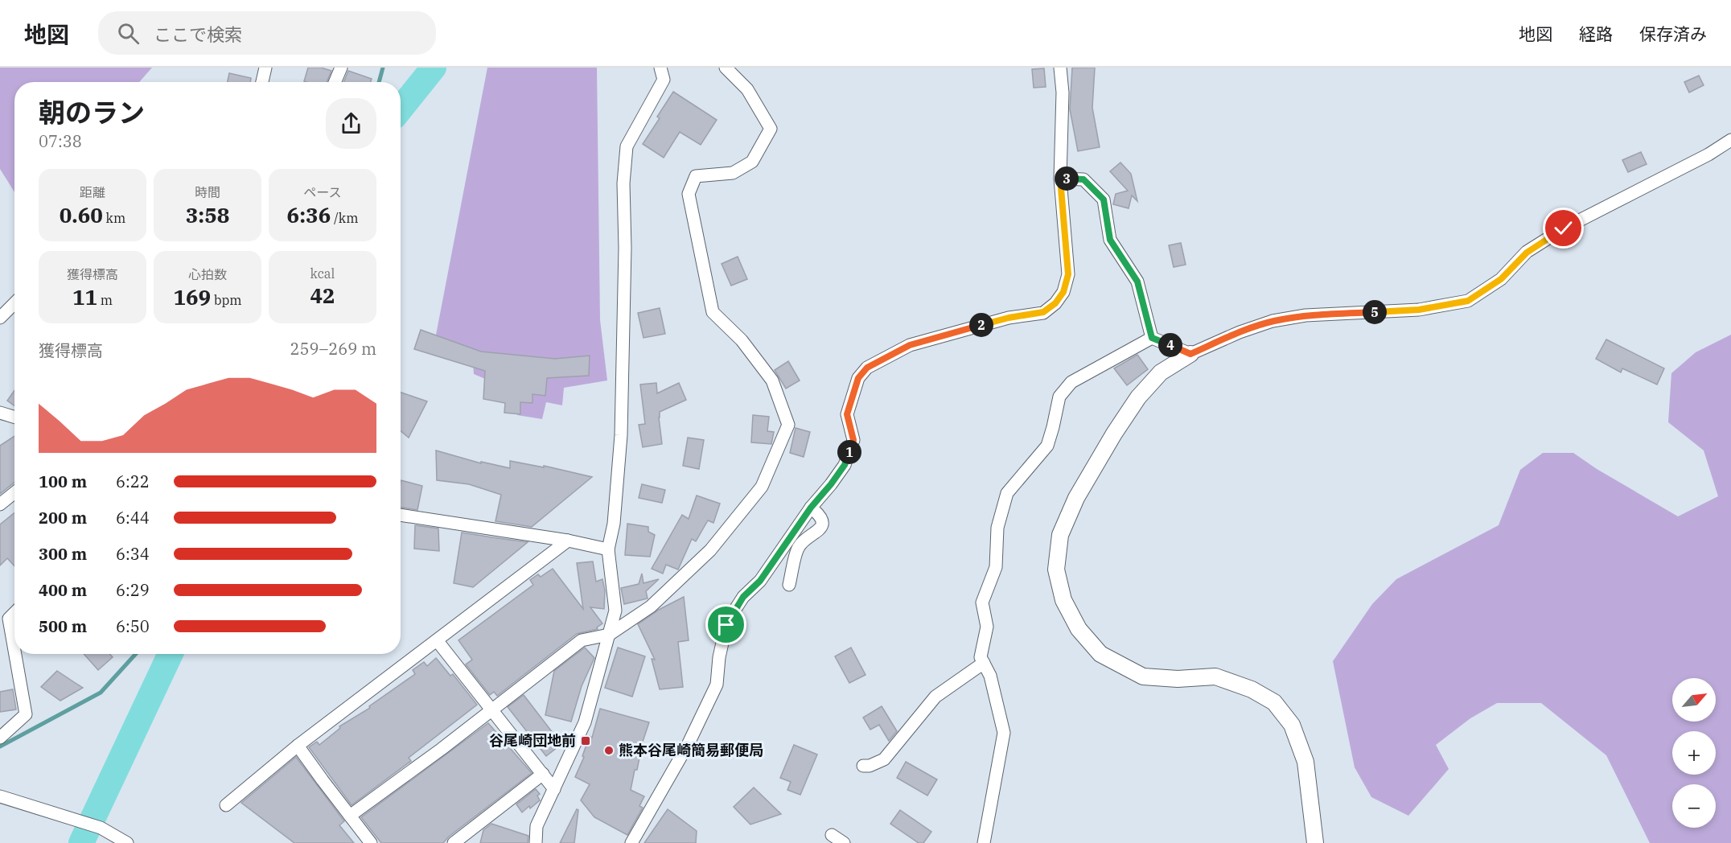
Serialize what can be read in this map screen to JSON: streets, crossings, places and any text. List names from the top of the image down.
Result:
{
  "places": {
    "transit": ["谷尾崎団地前"],
    "other": ["熊本谷尾崎簡易郵便局"]
  },
  "north": "top right",
  "page": {
    "header": "地図",
    "search": "ここで検索",
    "nav": ["地図", "経路", "保存済み"],
    "heading": ["朝のラン", "07:38"],
    "stats": [
      ["距離", "0.60 km"],
      ["時間", "3:58"],
      ["ペース", "6:36 /km"],
      ["獲得標高", "11 m"],
      ["心拍数", "169 bpm"],
      ["kcal", "42"]
    ],
    "pins": [
      "3",
      "5",
      "2",
      "4",
      "1"
    ],
    "chart": ["獲得標高", "259–269 m"],
    "list": [
      {
        "name": "100 m",
        "note": "6:22"
      },
      {
        "name": "200 m",
        "note": "6:44"
      },
      {
        "name": "300 m",
        "note": "6:34"
      },
      {
        "name": "400 m",
        "note": "6:29"
      },
      {
        "name": "500 m",
        "note": "6:50"
      }
    ],
    "map_buttons": ["+", "−"]
  }
}
